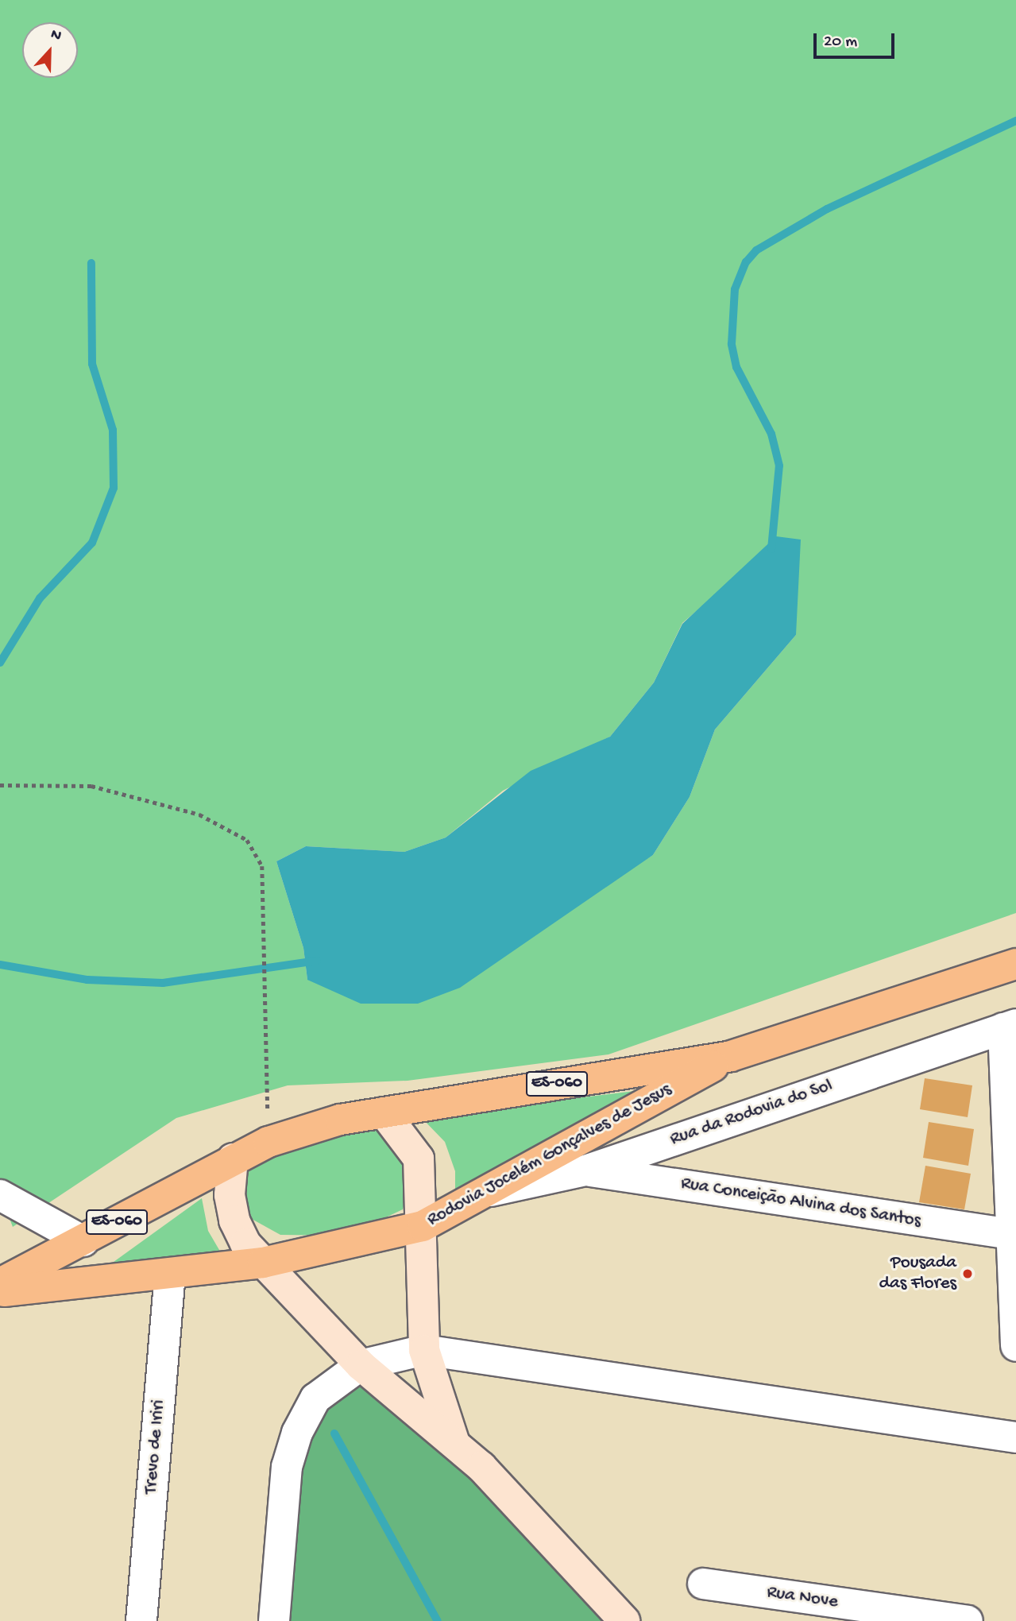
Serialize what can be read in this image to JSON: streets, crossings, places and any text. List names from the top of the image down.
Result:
{
  "streets": {
    "main road": ["ES-060", "Rodovia Jocelém Gonçalves de Jesus"],
    "street": [
      "Rua da Rodovia do Sol",
      "Rua Conceição Alvina dos Santos",
      "Trevo de Iriri",
      "Rua Nove"
    ]
  },
  "crossings": [
    ["Rua da Rodovia do Sol", "Rodovia Jocelém Gonçalves de Jesus"],
    ["Rua da Rodovia do Sol", "Rua Conceição Alvina dos Santos"],
    ["Rodovia Jocelém Gonçalves de Jesus", "Trevo de Iriri"]
  ],
  "places": ["Pousada das Flores"],
  "scale_bar": "20 m",
  "north": "top"
}
